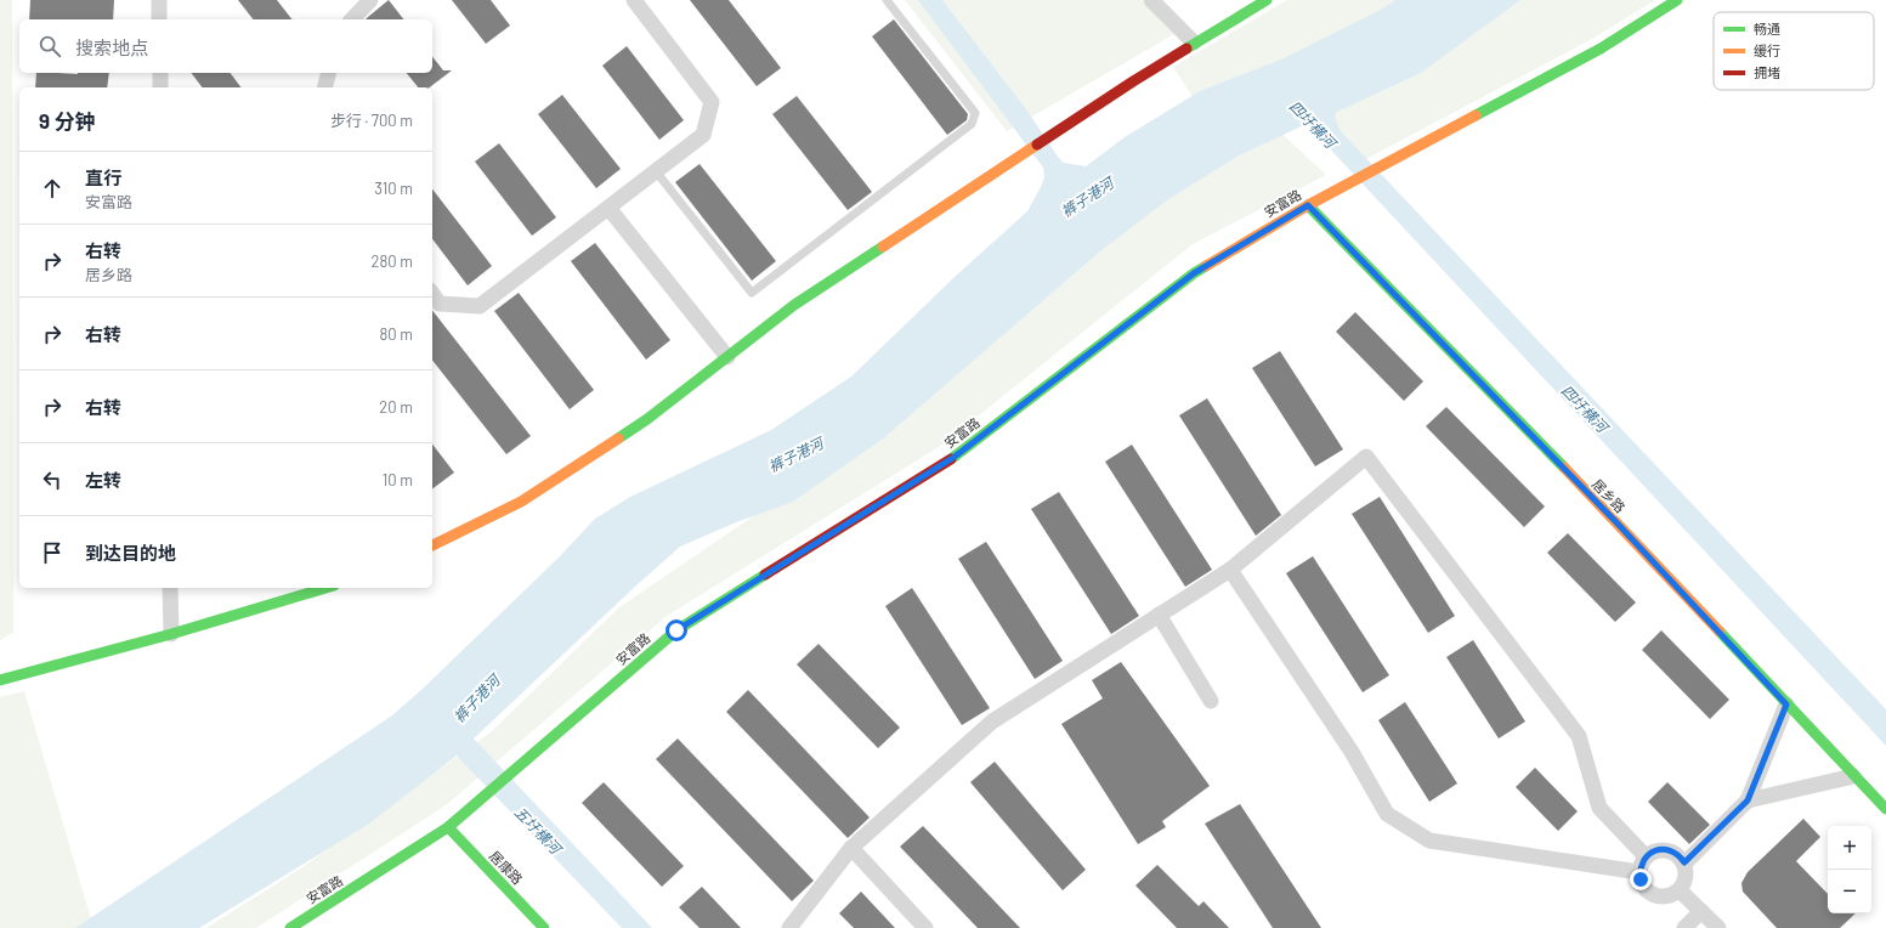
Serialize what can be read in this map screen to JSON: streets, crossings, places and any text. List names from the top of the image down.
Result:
{
  "streets": {
    "street": ["安富路", "居乡路", "居康路"]
  },
  "crossings": [
    ["安富路", "居乡路"],
    ["安富路", "居康路"]
  ],
  "water": ["四圩横河", "裤子港河", "五圩横河"],
  "legend": ["畅通", "缓行", "拥堵"],
  "page": {
    "search": "搜索地点",
    "heading": ["9 分钟", "步行 · 700 m"],
    "list": [
      ["直行", "安富路", "310 m"],
      ["右转", "居乡路", "280 m"],
      ["右转", "80 m"],
      ["右转", "20 m"],
      ["左转", "10 m"],
      "到达目的地"
    ],
    "map_buttons": ["+", "−"]
  }
}
